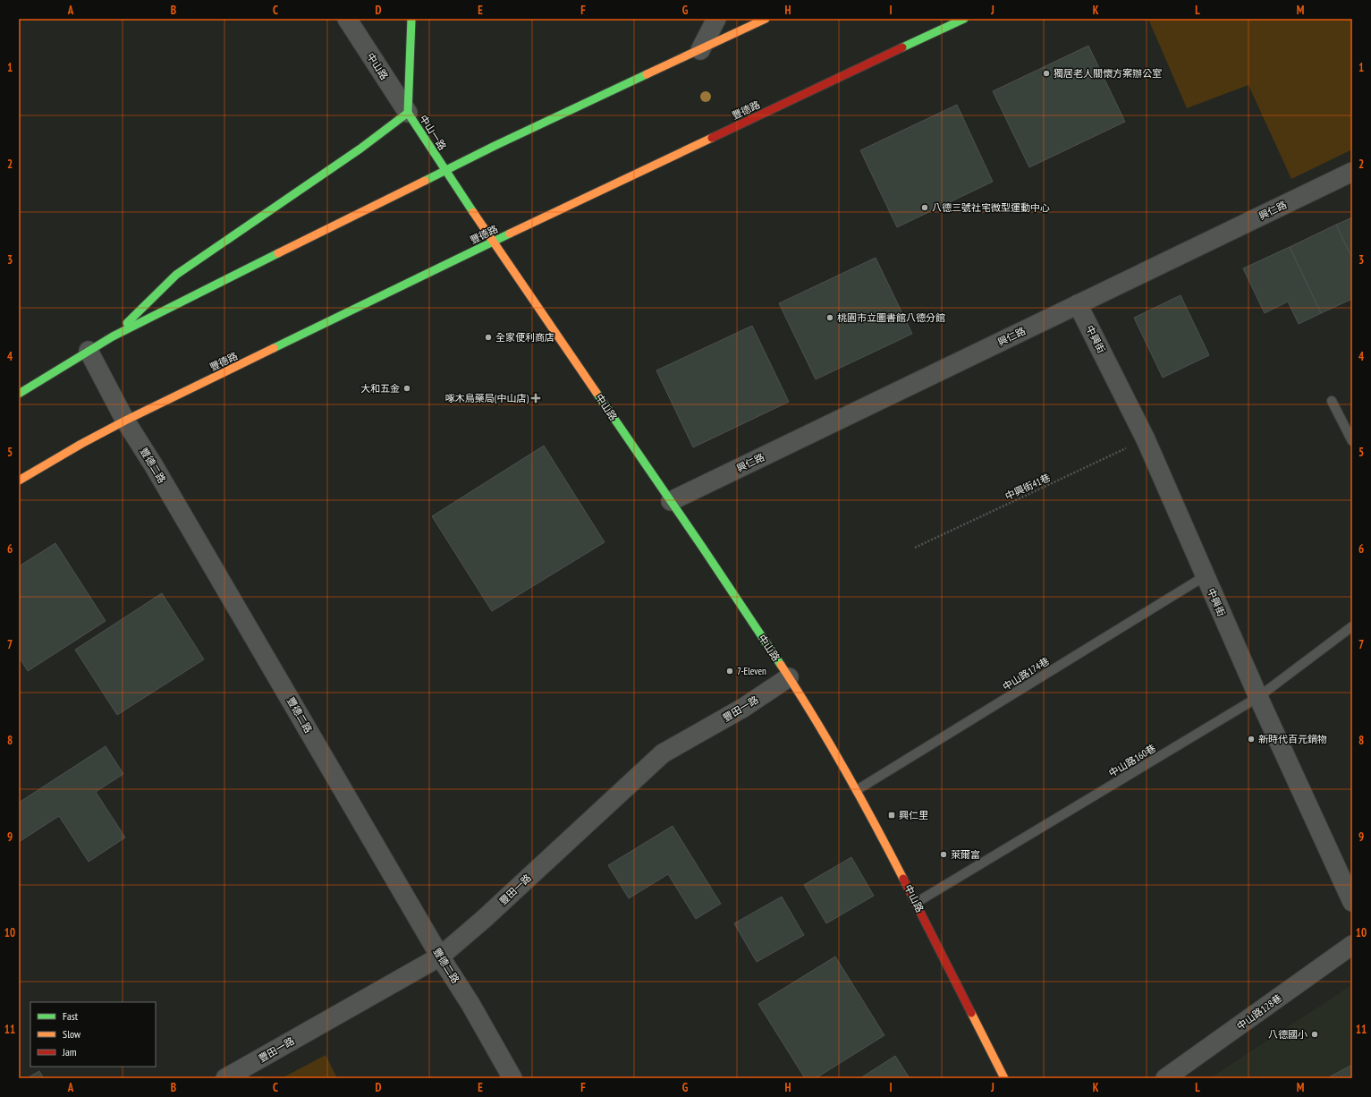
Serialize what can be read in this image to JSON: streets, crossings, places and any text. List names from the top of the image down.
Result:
{
  "streets": {
    "main road": ["中山路", "豐德路", "中山一路"],
    "street": [
      "興仁路",
      "中興街",
      "豐德二路",
      "豐田一路",
      "中山路128巷"
    ],
    "lane": ["中山路174巷", "中山路160巷"],
    "path": ["中興街41巷"]
  },
  "crossings": [
    ["中山路", "豐德路"],
    ["中山路", "中山一路"],
    ["中山路", "興仁路"],
    ["中山路", "中山路174巷"],
    ["中山路", "豐田一路"],
    ["中山路", "中山路160巷"],
    ["豐德路", "中山一路"],
    ["豐德路", "豐德二路"],
    ["興仁路", "中興街"],
    ["中興街", "中興街41巷"],
    ["中興街", "中山路174巷"],
    ["中興街", "中山路160巷"],
    ["豐德二路", "豐田一路"]
  ],
  "places": {
    "other": [
      "獨居老人關懷方案辦公室",
      "八德三號社宅微型運動中心",
      "桃園市立圖書館八德分館",
      "全家便利商店",
      "大和五金",
      "7-Eleven",
      "新時代百元鍋物",
      "萊爾富",
      "八德國小"
    ],
    "health": ["啄木鳥藥局(中山店)"],
    "transit": ["興仁里"]
  },
  "legend": ["Fast", "Slow", "Jam"],
  "grid": {
    "columns": [
      "A",
      "B",
      "C",
      "D",
      "E",
      "F",
      "G",
      "H",
      "I",
      "J",
      "K",
      "L",
      "M"
    ],
    "rows": [
      "1",
      "2",
      "3",
      "4",
      "5",
      "6",
      "7",
      "8",
      "9",
      "10",
      "11"
    ]
  }
}
